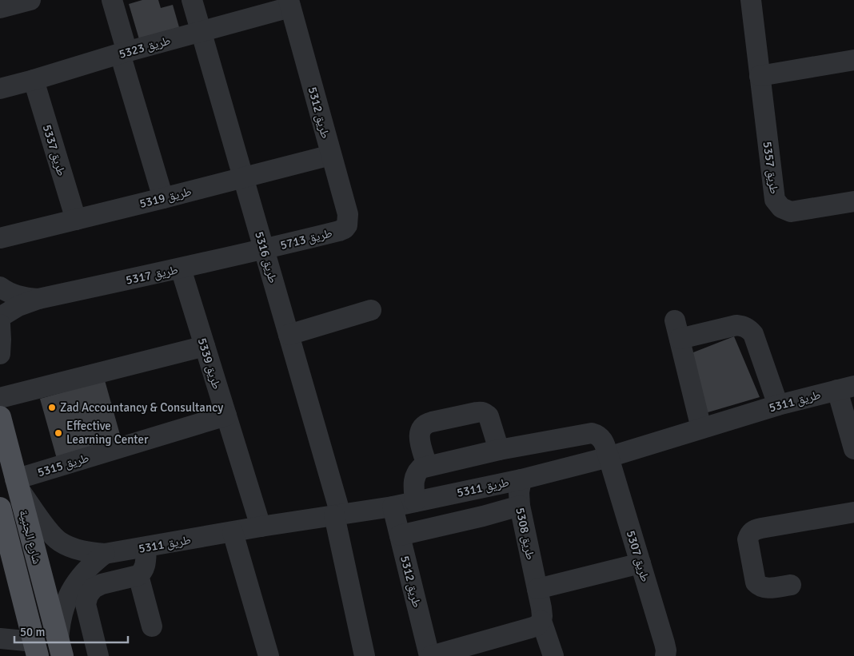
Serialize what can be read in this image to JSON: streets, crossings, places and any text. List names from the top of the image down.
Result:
{
  "streets": {
    "main road": ["شارع الجنبية"],
    "street": [
      "طريق 5323",
      "طريق 5312",
      "طريق 5337",
      "طريق 5357",
      "طريق 5319",
      "طريق 5713",
      "طريق 5316",
      "طريق 5317",
      "طريق 5339",
      "طريق 5311",
      "طريق 5315",
      "طريق 5308",
      "طريق 5307"
    ]
  },
  "crossings": [
    ["طريق 5323", "طريق 5312"],
    ["طريق 5323", "طريق 5337"],
    ["طريق 5323", "طريق 5316"],
    ["طريق 5312", "طريق 5319"],
    ["طريق 5312", "طريق 5713"],
    ["طريق 5312", "طريق 5311"],
    ["طريق 5337", "طريق 5319"],
    ["طريق 5319", "طريق 5316"],
    ["طريق 5713", "طريق 5316"],
    ["طريق 5713", "طريق 5317"],
    ["طريق 5316", "طريق 5317"],
    ["طريق 5316", "طريق 5311"],
    ["طريق 5317", "طريق 5339"],
    ["طريق 5339", "طريق 5311"],
    ["طريق 5339", "طريق 5315"],
    ["طريق 5311", "طريق 5315"],
    ["طريق 5311", "طريق 5308"],
    ["طريق 5311", "شارع الجنبية"],
    ["طريق 5311", "طريق 5307"],
    ["طريق 5315", "شارع الجنبية"]
  ],
  "places": ["Zad Accountancy & Consultancy", "Effective Learning Center"],
  "scale_bar": "50 m"
}
